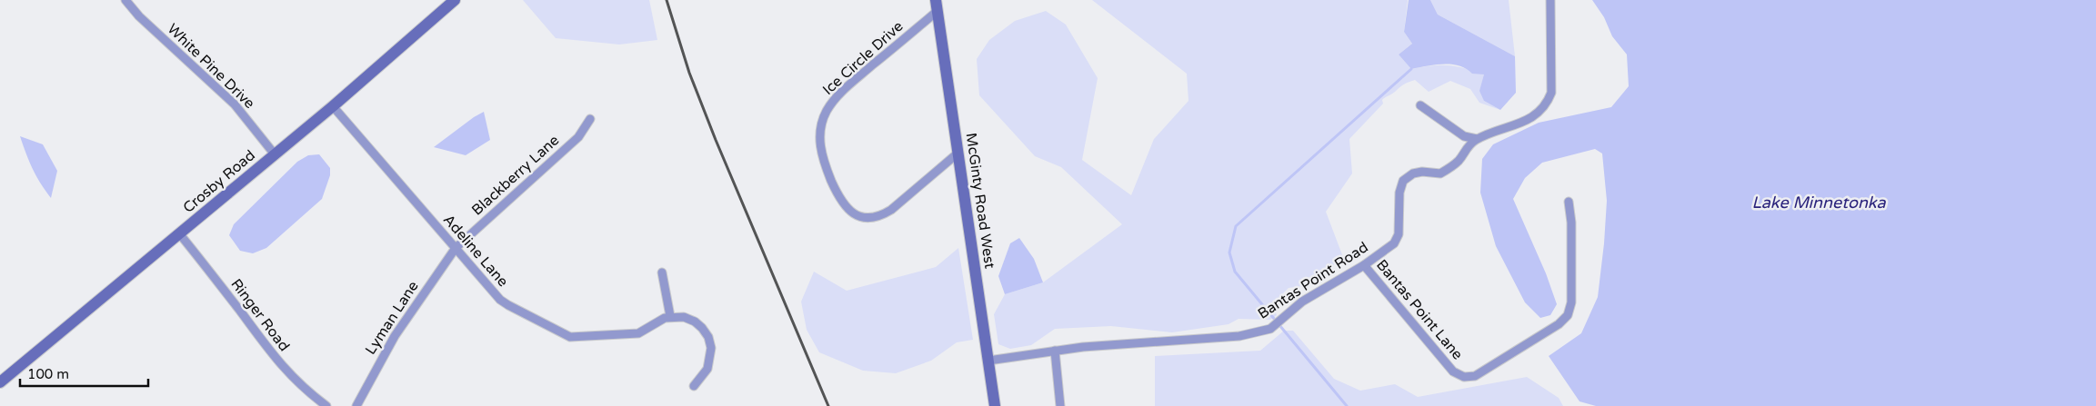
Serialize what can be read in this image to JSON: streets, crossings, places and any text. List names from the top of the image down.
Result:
{
  "streets": {
    "street": [
      "Ice Circle Drive",
      "White Pine Drive",
      "Blackberry Lane",
      "Crosby Road",
      "McGinty Road West",
      "Adeline Lane",
      "Bantas Point Road",
      "Bantas Point Lane",
      "Ringer Road",
      "Lyman Lane"
    ]
  },
  "crossings": [
    ["Ice Circle Drive", "McGinty Road West"],
    ["White Pine Drive", "Crosby Road"],
    ["Blackberry Lane", "Adeline Lane"],
    ["Blackberry Lane", "Lyman Lane"],
    ["Crosby Road", "Adeline Lane"],
    ["Crosby Road", "Ringer Road"],
    ["McGinty Road West", "Bantas Point Road"],
    ["Adeline Lane", "Lyman Lane"],
    ["Bantas Point Road", "Bantas Point Lane"]
  ],
  "water": ["Lake Minnetonka"],
  "scale_bar": "100 m"
}
